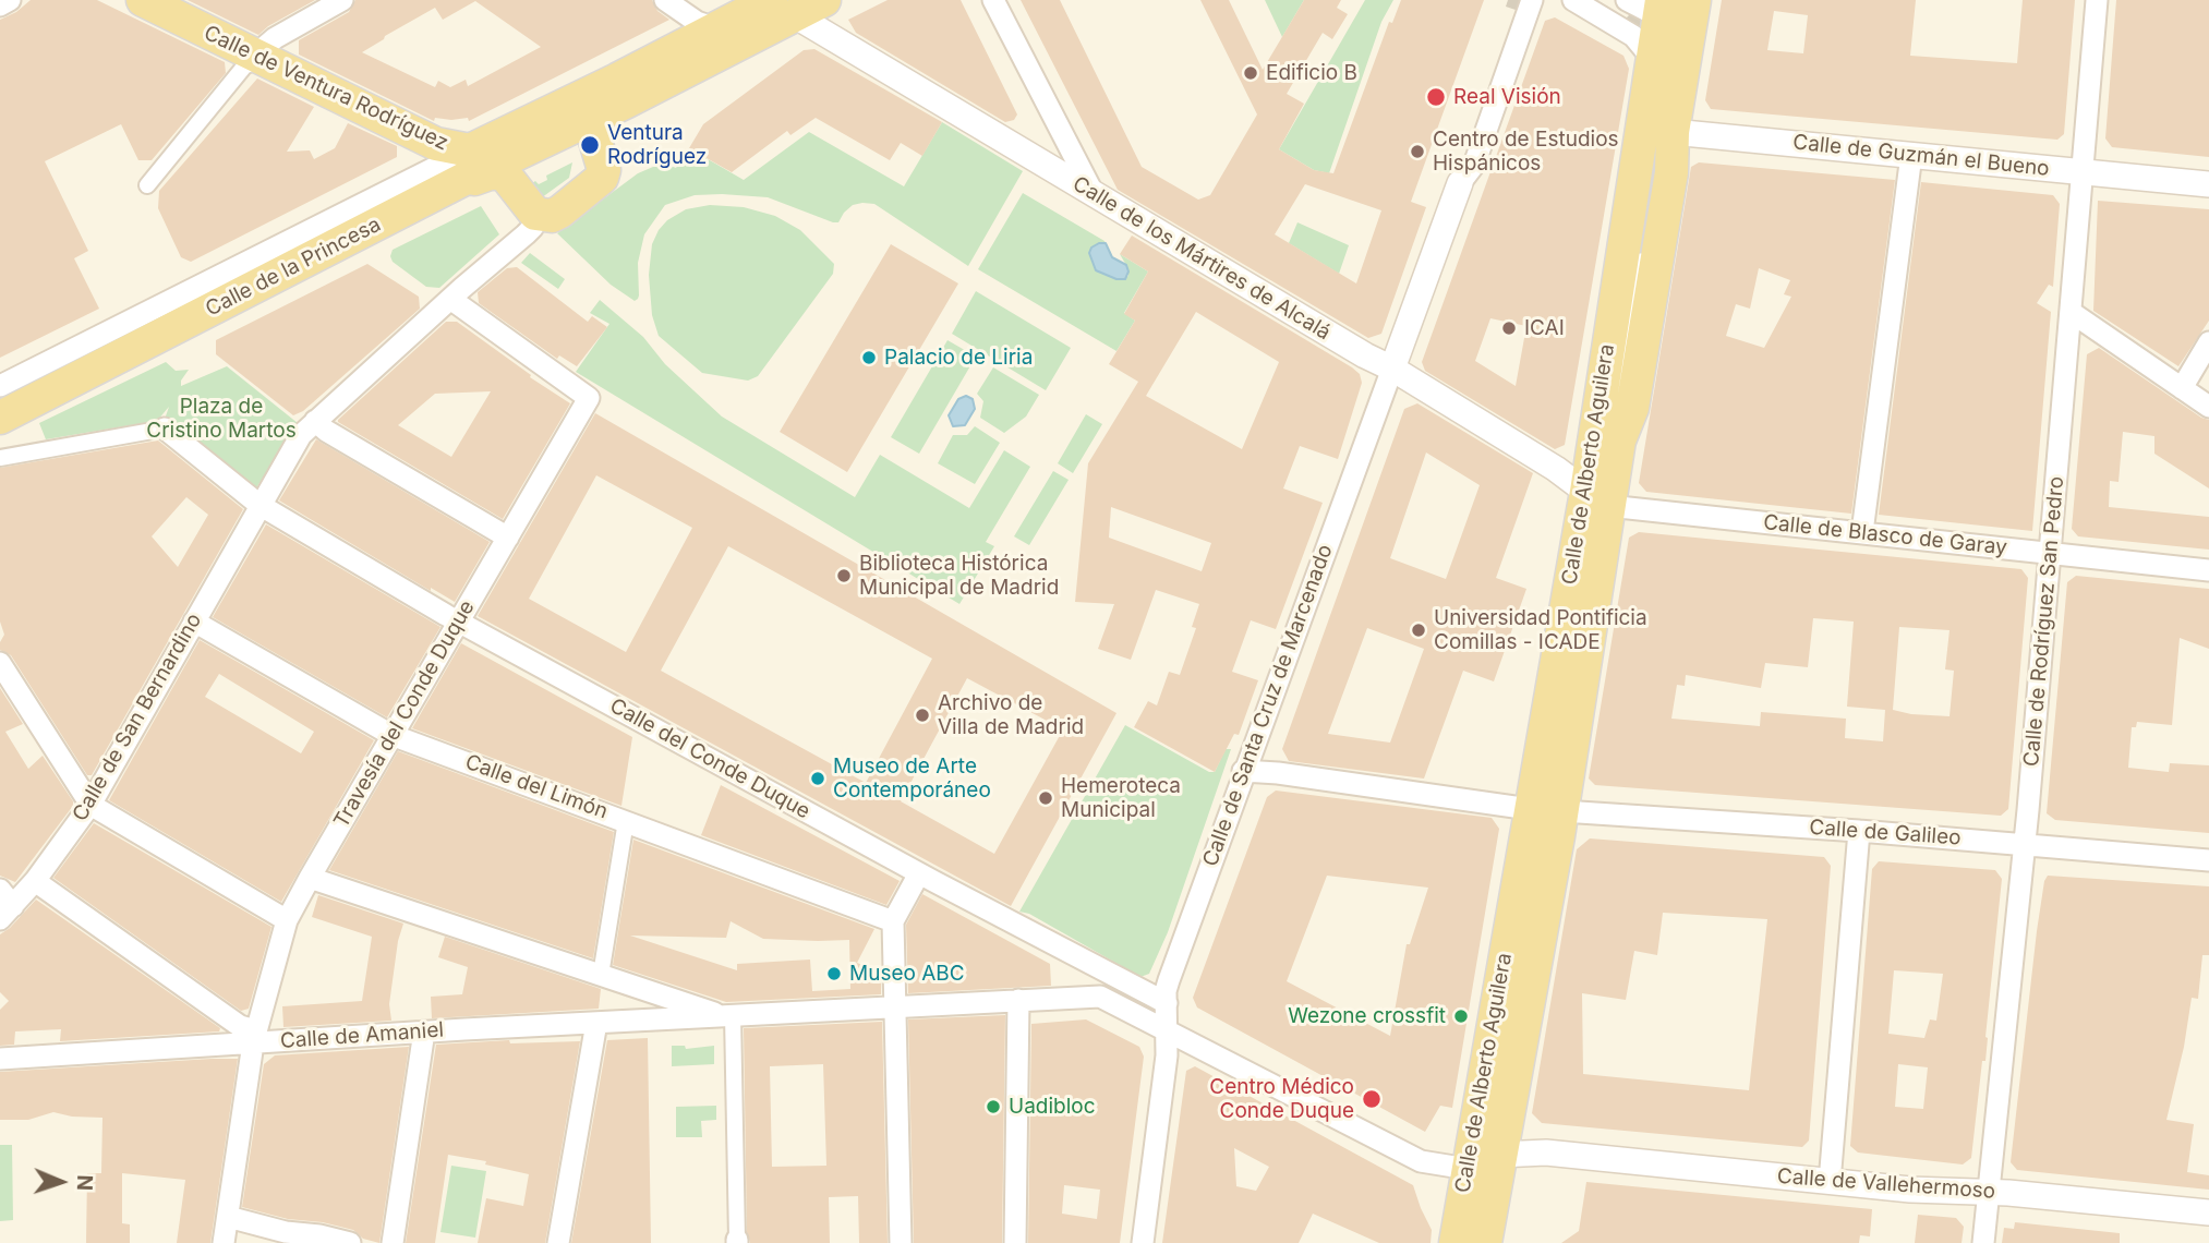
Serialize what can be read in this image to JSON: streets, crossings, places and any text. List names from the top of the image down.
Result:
{
  "streets": {
    "main road": ["Calle de Ventura Rodríguez", "Calle de la Princesa", "Calle de Alberto Aguilera"],
    "street": [
      "Calle de Guzmán el Bueno",
      "Calle de los Mártires de Alcalá",
      "Calle de Blasco de Garay",
      "Calle de Rodríguez San Pedro",
      "Calle de Santa Cruz de Marcenado",
      "Travesía del Conde Duque",
      "Calle de San Bernardino",
      "Calle del Conde Duque",
      "Calle del Limón",
      "Calle de Galileo",
      "Calle de Amaniel",
      "Calle de Vallehermoso"
    ]
  },
  "crossings": [
    ["Calle de Ventura Rodríguez", "Calle de la Princesa"],
    ["Calle de Guzmán el Bueno", "Calle de Alberto Aguilera"],
    ["Calle de Guzmán el Bueno", "Calle de Rodríguez San Pedro"],
    ["Calle de los Mártires de Alcalá", "Calle de la Princesa"],
    ["Calle de los Mártires de Alcalá", "Calle de Alberto Aguilera"],
    ["Calle de los Mártires de Alcalá", "Calle de Blasco de Garay"],
    ["Calle de los Mártires de Alcalá", "Calle de Santa Cruz de Marcenado"],
    ["Calle de Alberto Aguilera", "Calle de Blasco de Garay"],
    ["Calle de Alberto Aguilera", "Calle de Galileo"],
    ["Calle de Alberto Aguilera", "Calle de Vallehermoso"],
    ["Calle de Blasco de Garay", "Calle de Rodríguez San Pedro"],
    ["Calle de Rodríguez San Pedro", "Calle de Galileo"],
    ["Calle de Rodríguez San Pedro", "Calle de Vallehermoso"],
    ["Calle de Santa Cruz de Marcenado", "Calle del Conde Duque"],
    ["Calle de Santa Cruz de Marcenado", "Calle de Galileo"],
    ["Calle de Santa Cruz de Marcenado", "Calle de Amaniel"],
    ["Travesía del Conde Duque", "Calle del Conde Duque"],
    ["Travesía del Conde Duque", "Calle del Limón"],
    ["Travesía del Conde Duque", "Calle de Amaniel"],
    ["Calle de San Bernardino", "Calle del Conde Duque"],
    ["Calle de San Bernardino", "Calle del Limón"]
  ],
  "parks": ["Plaza de Cristino Martos"],
  "places": [
    "Edificio B",
    "Real Visión",
    "Ventura Rodríguez",
    "Centro de Estudios Hispánicos",
    "ICAI",
    "Palacio de Liria",
    "Biblioteca Histórica Municipal de Madrid",
    "Universidad Pontificia Comillas - ICADE",
    "Archivo de Villa de Madrid",
    "Museo de Arte Contemporáneo",
    "Hemeroteca Municipal",
    "Museo ABC",
    "Wezone crossfit",
    "Centro Médico Conde Duque",
    "Uadibloc"
  ],
  "north": "right"
}
